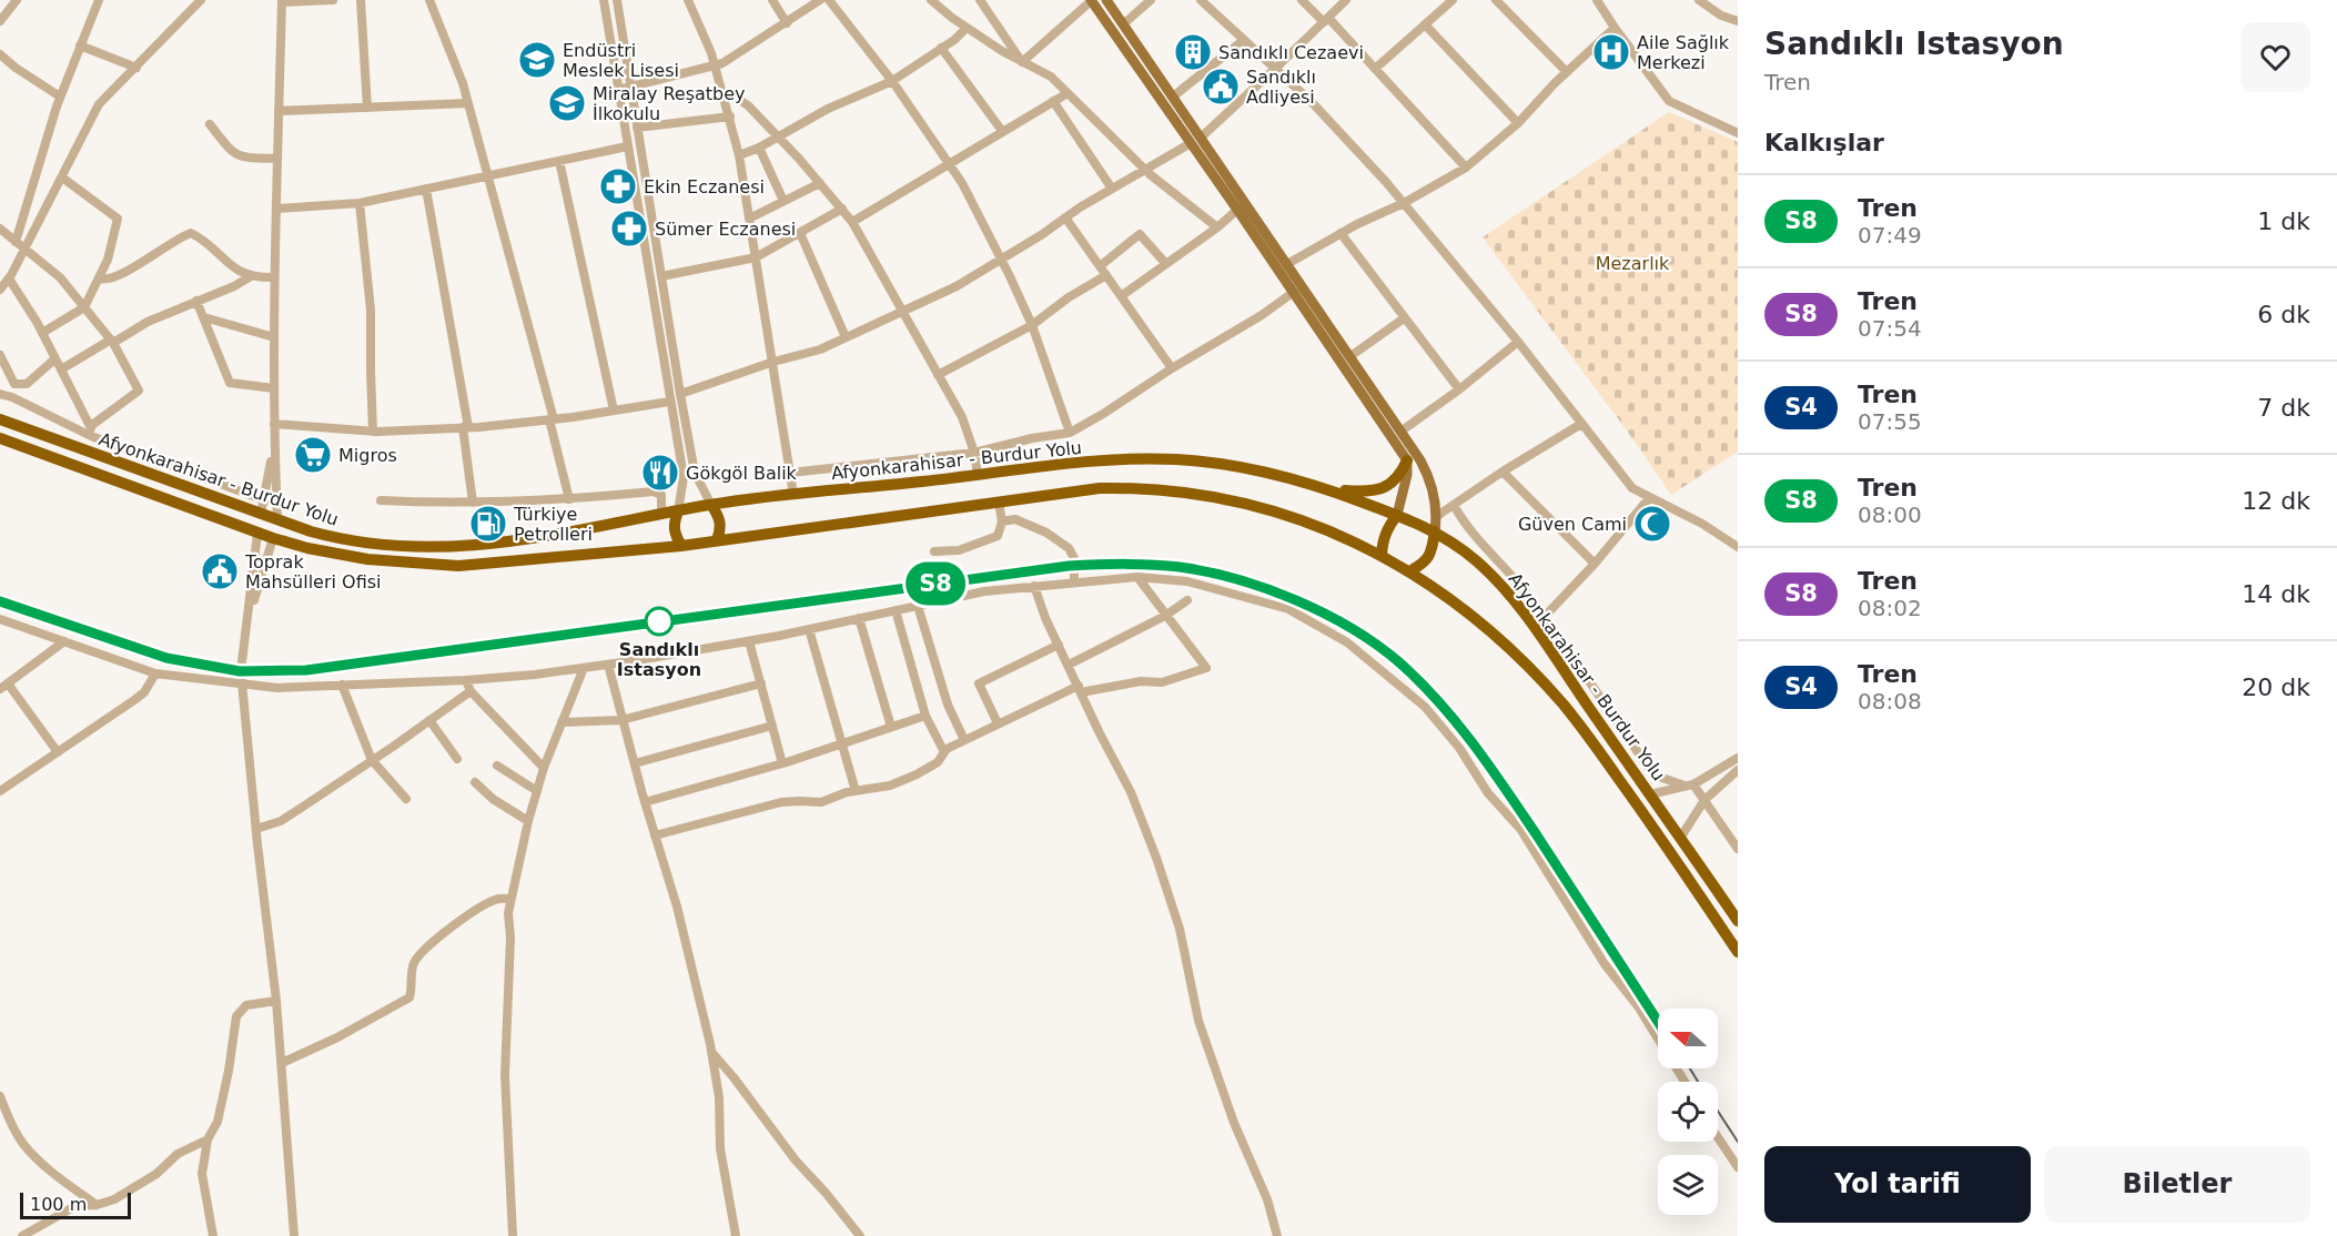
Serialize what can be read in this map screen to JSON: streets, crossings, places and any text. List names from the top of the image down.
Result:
{
  "streets": {
    "highway": ["Afyonkarahisar - Burdur Yolu"]
  },
  "parks": ["Mezarlık"],
  "places": {
    "building": ["Sandıklı Cezaevi"],
    "hospital": ["Aile Sağlık Merkezi"],
    "school or university": ["Endüstri Meslek Lisesi", "Miralay Reşatbey İlkokulu"],
    "public building": ["Sandıklı Adliyesi", "Toprak Mahsülleri Ofisi"],
    "pharmacy": ["Ekin Eczanesi", "Sümer Eczanesi"],
    "supermarket": ["Migros"],
    "restaurant": ["Gökgöl Balik"],
    "fuel station": ["Türkiye Petrolleri"],
    "mosque": ["Güven Cami"],
    "other": ["Sandıklı Istasyon"]
  },
  "scale_bar": "100 m",
  "north": "left",
  "page": {
    "on_map": "S8",
    "heading": [
      ["Sandıklı Istasyon", "Tren"],
      "Kalkışlar"
    ],
    "list": [
      {
        "mark": "S8",
        "name": "Tren",
        "note": "07:49",
        "value": "1 dk"
      },
      {
        "mark": "S8",
        "name": "Tren",
        "note": "07:54",
        "value": "6 dk"
      },
      {
        "mark": "S4",
        "name": "Tren",
        "note": "07:55",
        "value": "7 dk"
      },
      {
        "mark": "S8",
        "name": "Tren",
        "note": "08:00",
        "value": "12 dk"
      },
      {
        "mark": "S8",
        "name": "Tren",
        "note": "08:02",
        "value": "14 dk"
      },
      {
        "mark": "S4",
        "name": "Tren",
        "note": "08:08",
        "value": "20 dk"
      }
    ],
    "buttons": ["Yol tarifi", "Biletler"],
    "scale": "100 m"
  }
}
